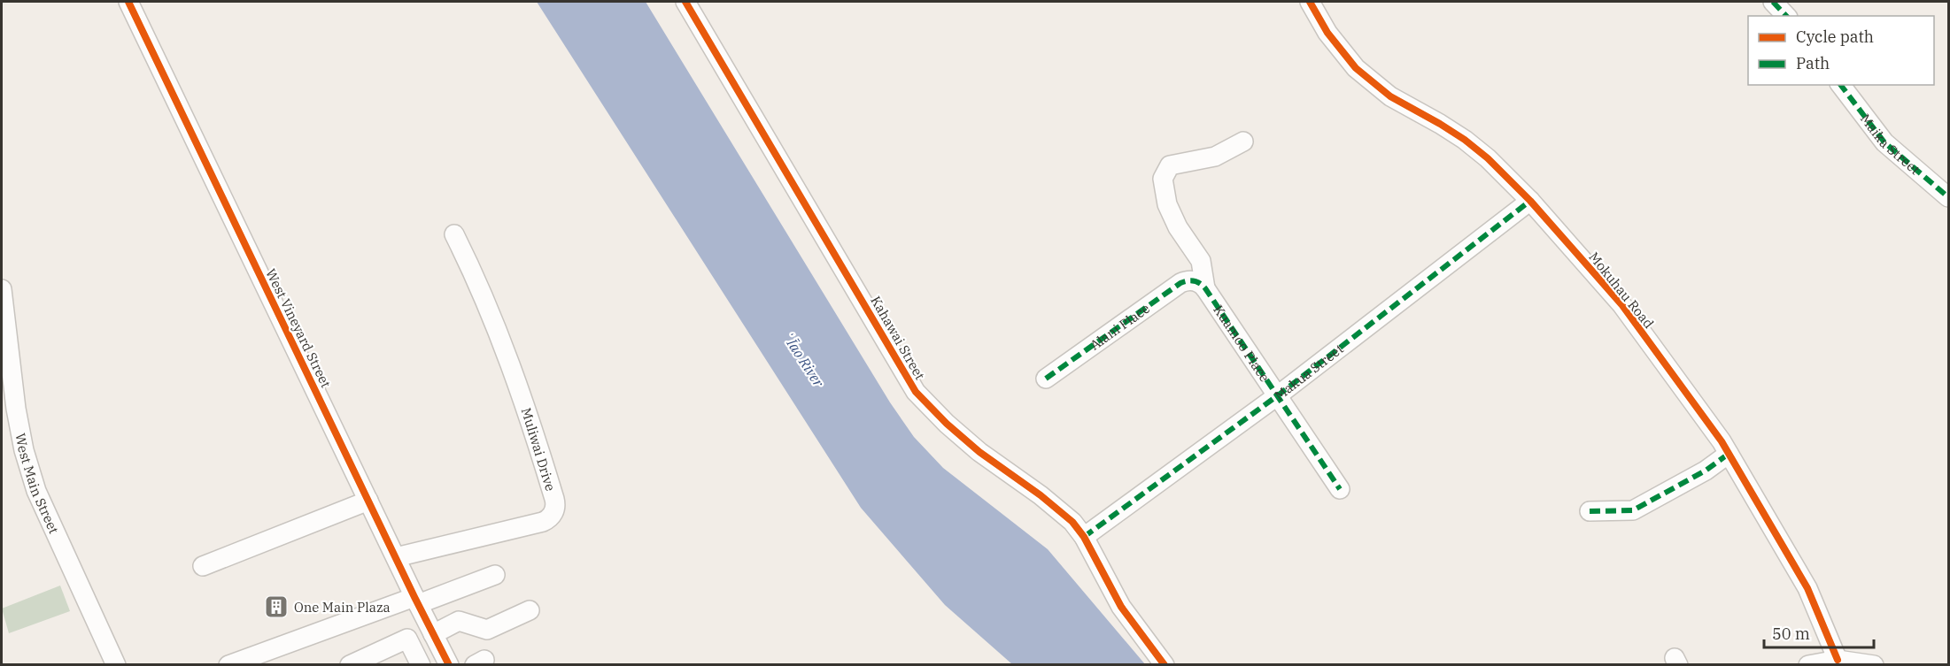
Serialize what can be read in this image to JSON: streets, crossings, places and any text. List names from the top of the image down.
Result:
{
  "streets": {
    "street": [
      "Maika Street",
      "Mokuhau Road",
      "Alani Place",
      "West Vineyard Street",
      "Kahawai Street",
      "Kuamoo Place",
      "Makua Street",
      "Muliwai Drive",
      "West Main Street"
    ]
  },
  "crossings": [
    ["Mokuhau Road", "Makua Street"],
    ["Alani Place", "Kuamoo Place"],
    ["West Vineyard Street", "Muliwai Drive"],
    ["Kahawai Street", "Makua Street"],
    ["Kuamoo Place", "Makua Street"]
  ],
  "water": ["ʻĪao River"],
  "places": {
    "building": ["One Main Plaza"]
  },
  "legend": ["Cycle path", "Path"],
  "scale_bar": "50 m"
}
